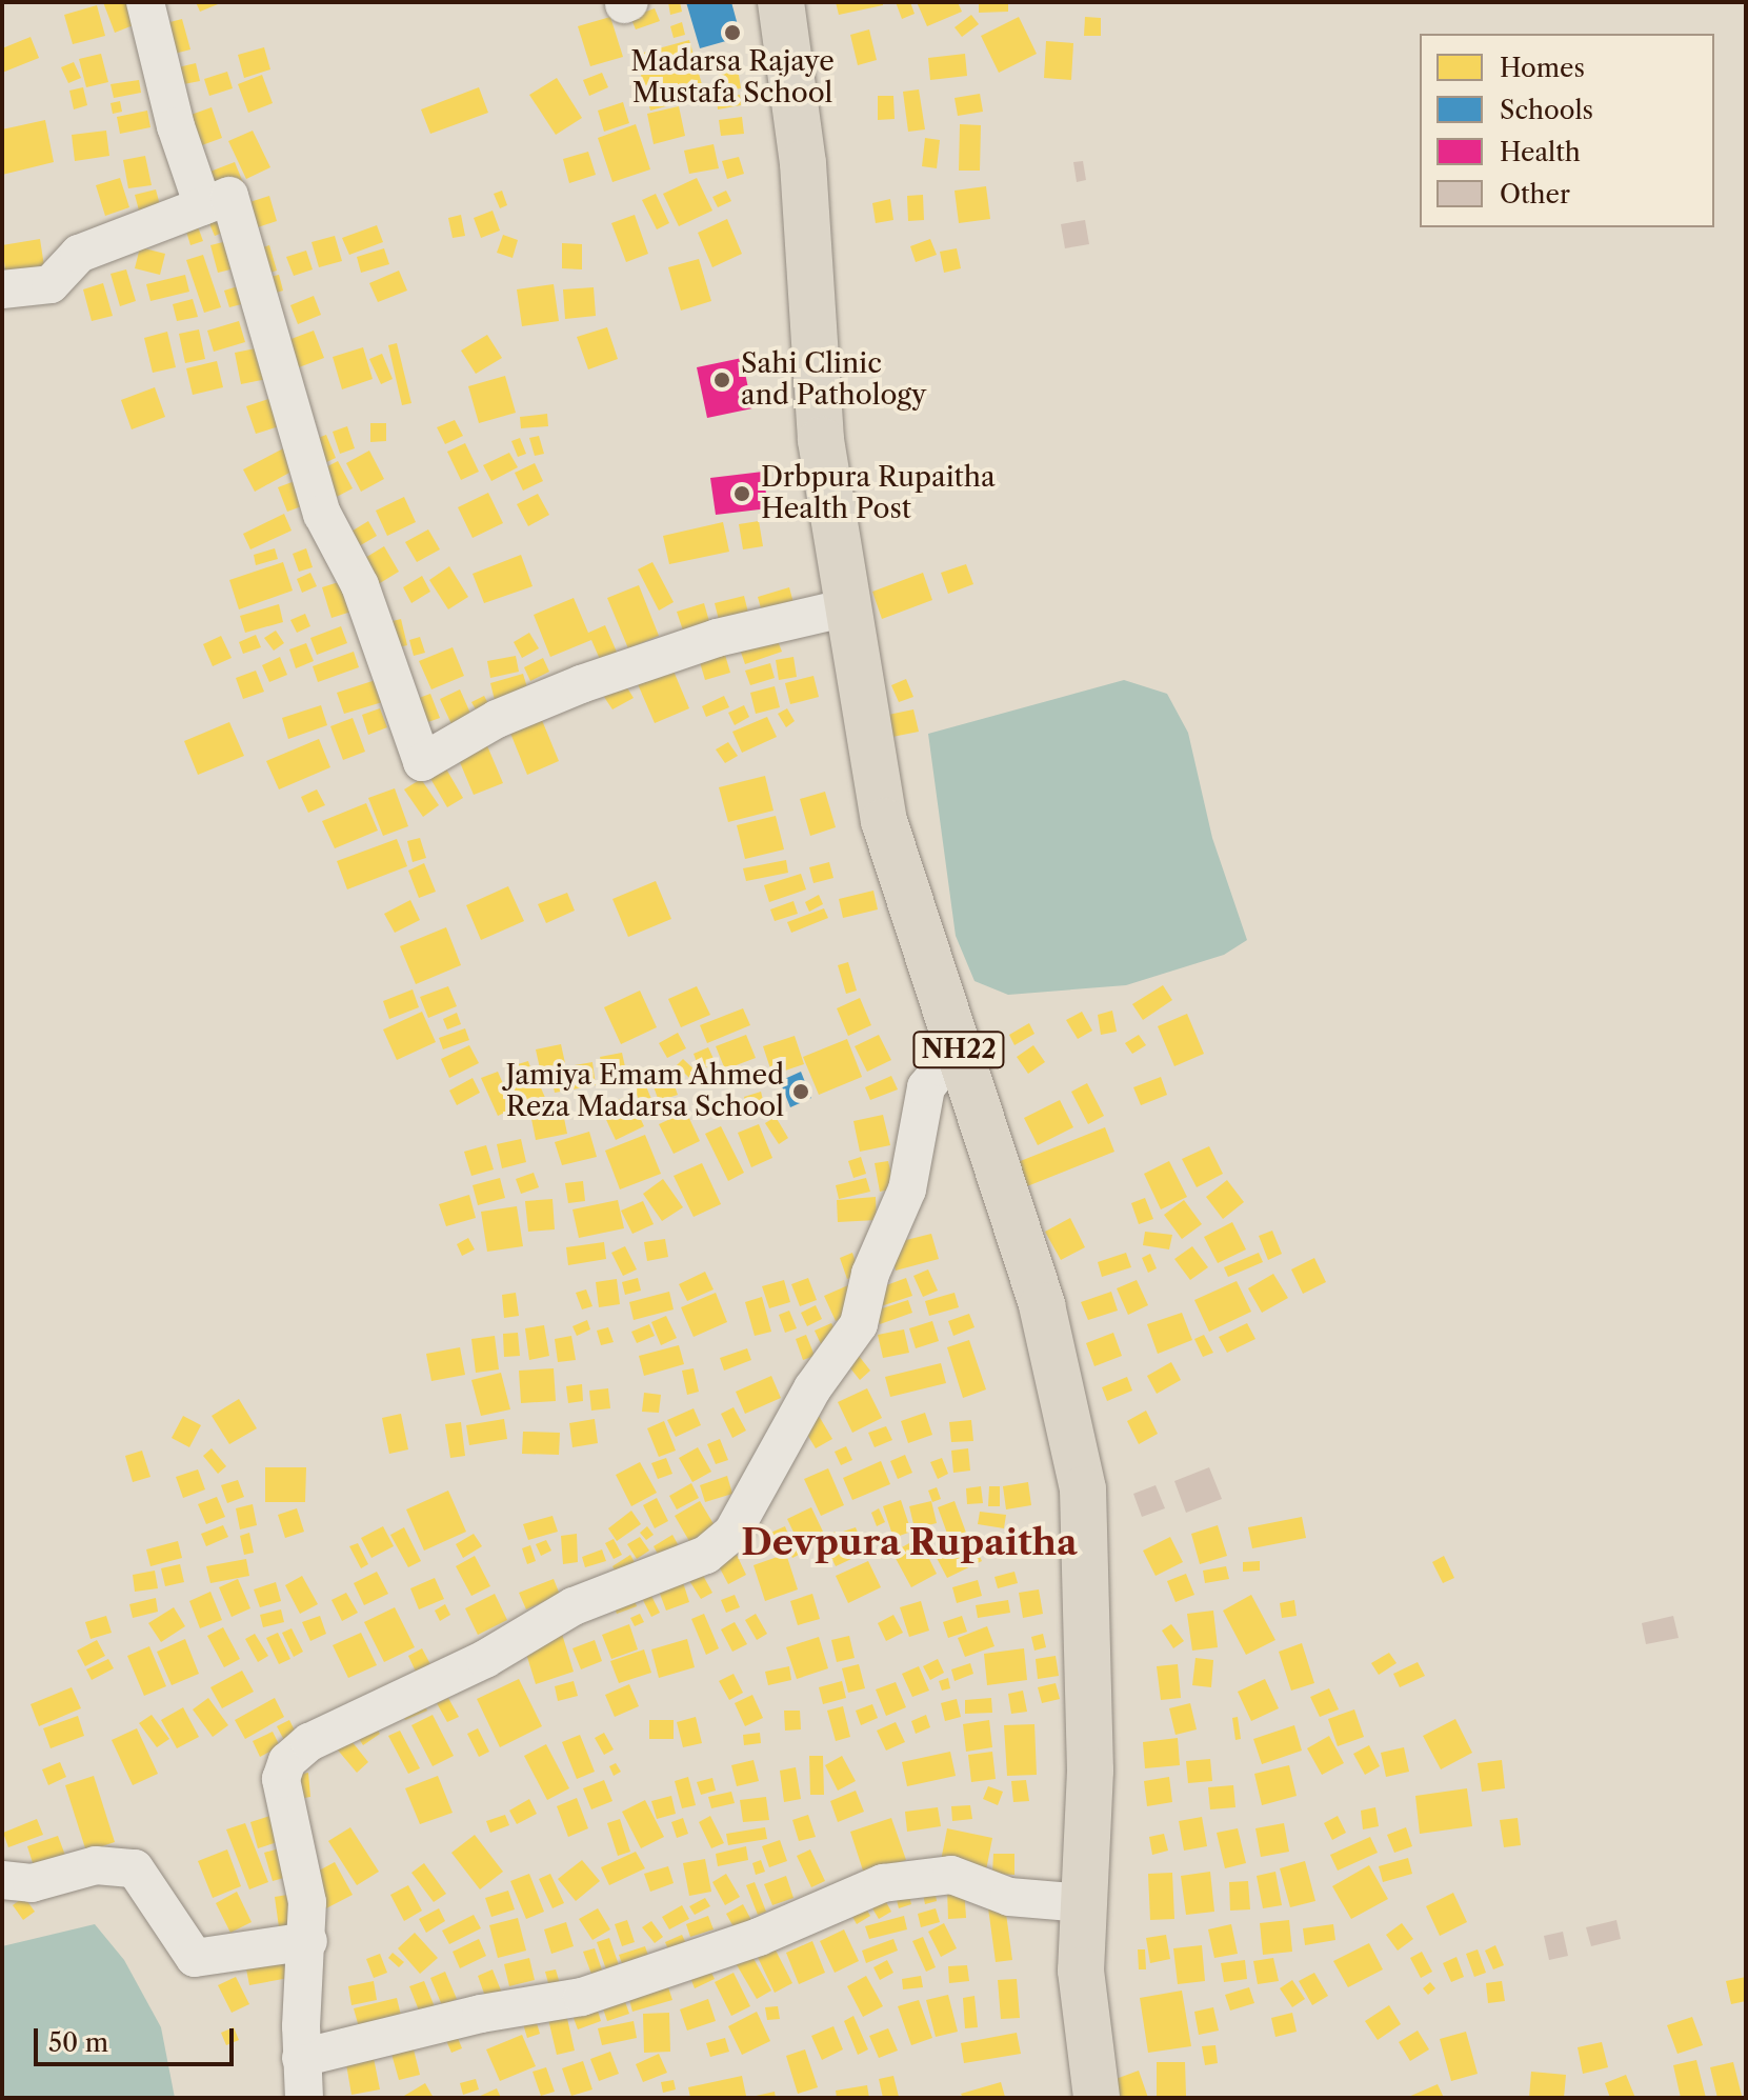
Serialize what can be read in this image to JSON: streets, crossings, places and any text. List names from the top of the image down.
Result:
{
  "streets": {
    "main road": ["NH22"]
  },
  "districts": ["Devpura Rupaitha"],
  "places": [
    "Madarsa Rajaye Mustafa School",
    "Sahi Clinic and Pathology",
    "Drbpura Rupaitha Health Post",
    "Jamiya Emam Ahmed Reza Madarsa School"
  ],
  "legend": [
    "Homes",
    "Schools",
    "Health",
    "Other"
  ],
  "scale_bar": "50 m"
}
